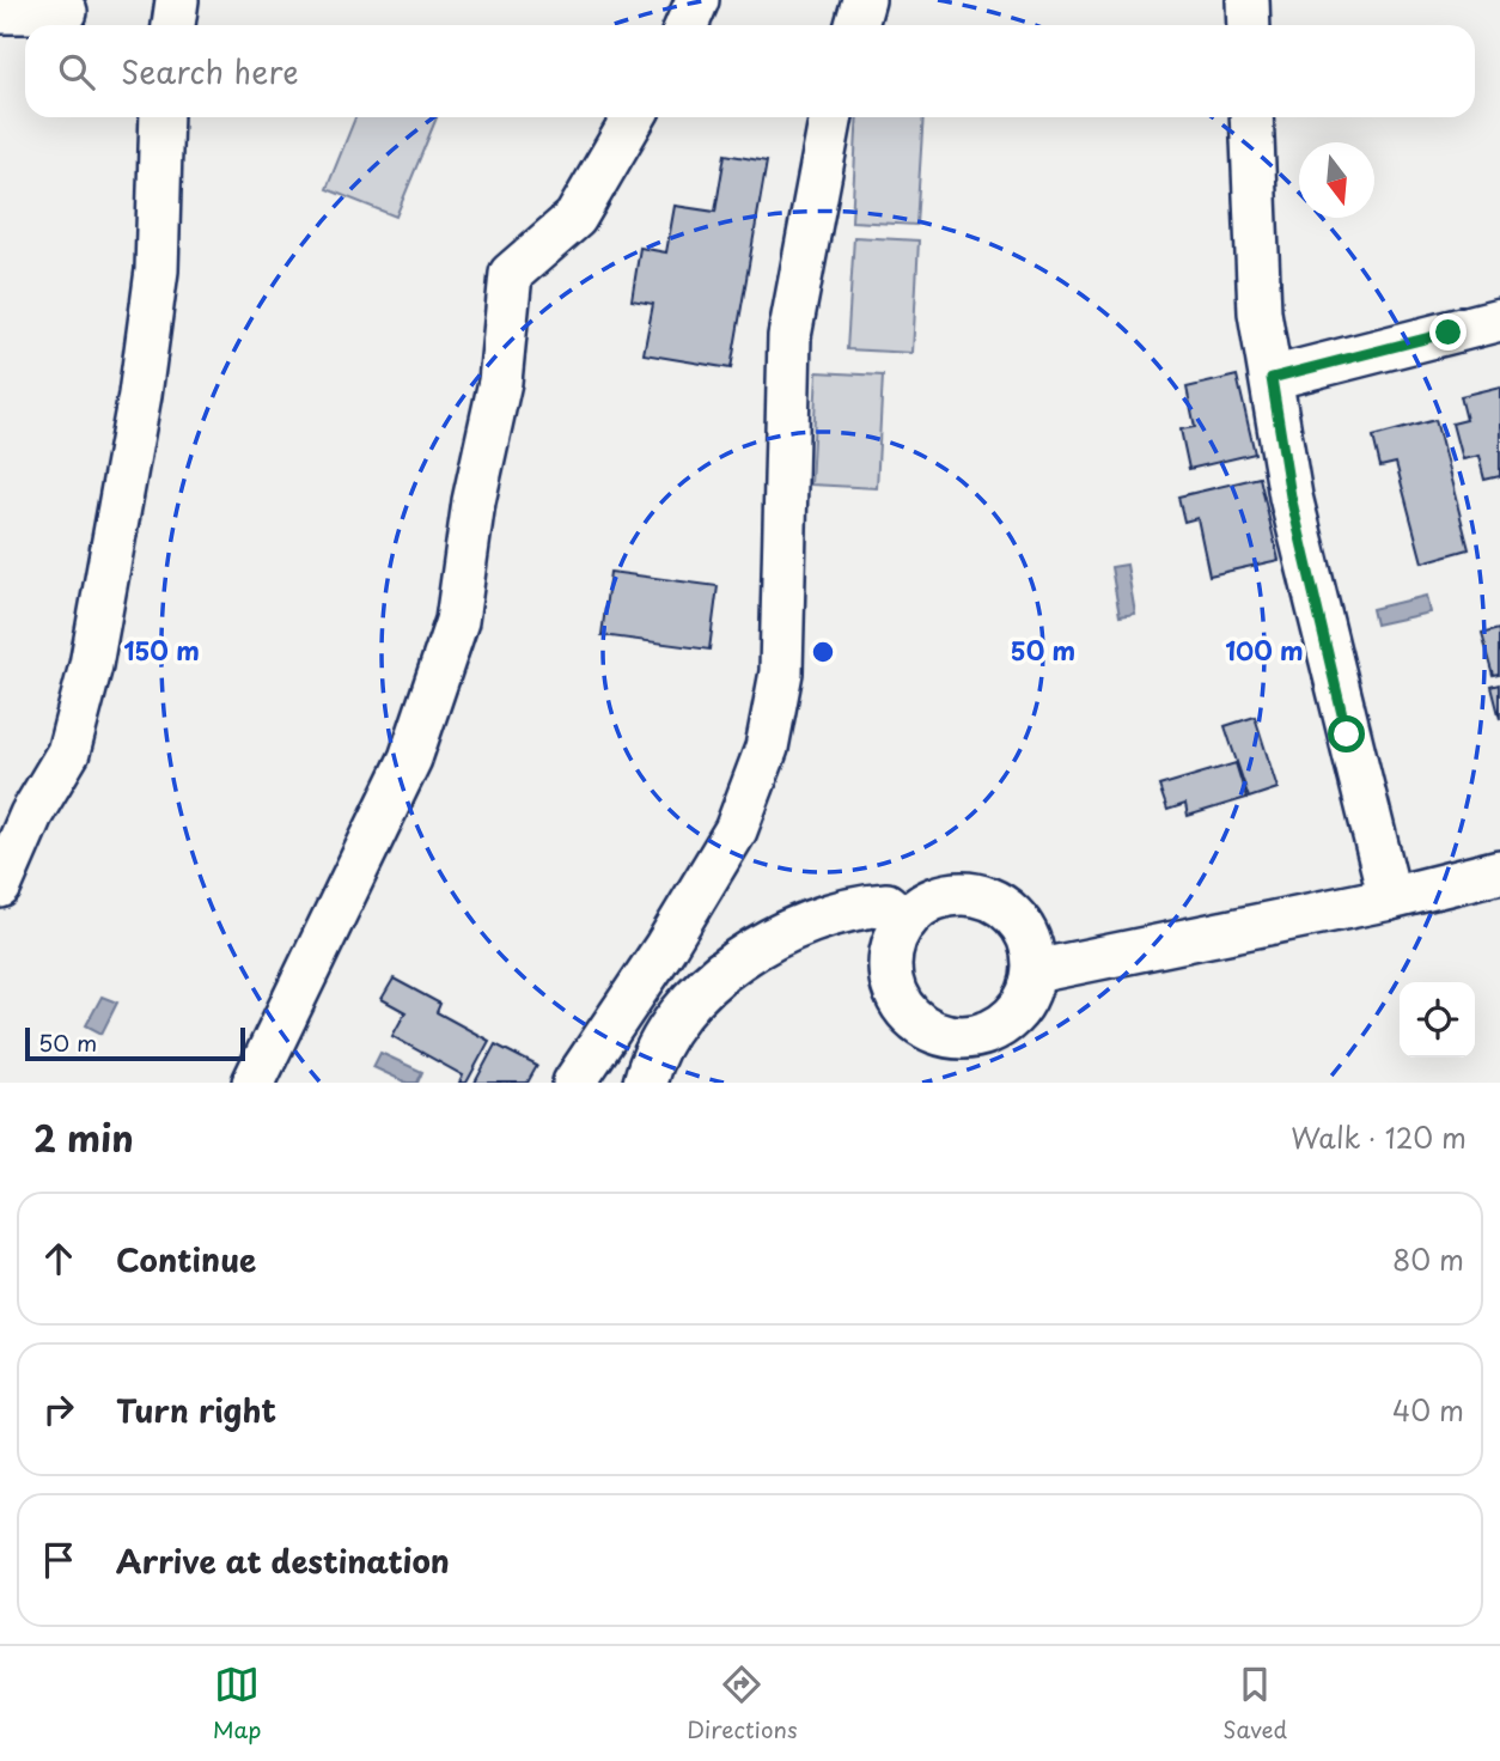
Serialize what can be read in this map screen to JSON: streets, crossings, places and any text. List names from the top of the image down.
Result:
{
  "scale_bar": "50 m",
  "north": "bottom",
  "page": {
    "search": "Search here",
    "scale": "50 m",
    "heading": ["2 min", "Walk · 120 m"],
    "list": [
      ["Continue", "80 m"],
      ["Turn right", "40 m"],
      "Arrive at destination"
    ],
    "nav": ["Map", "Directions", "Saved"]
  },
  "rings": ["50 m", "100 m", "150 m"]
}
